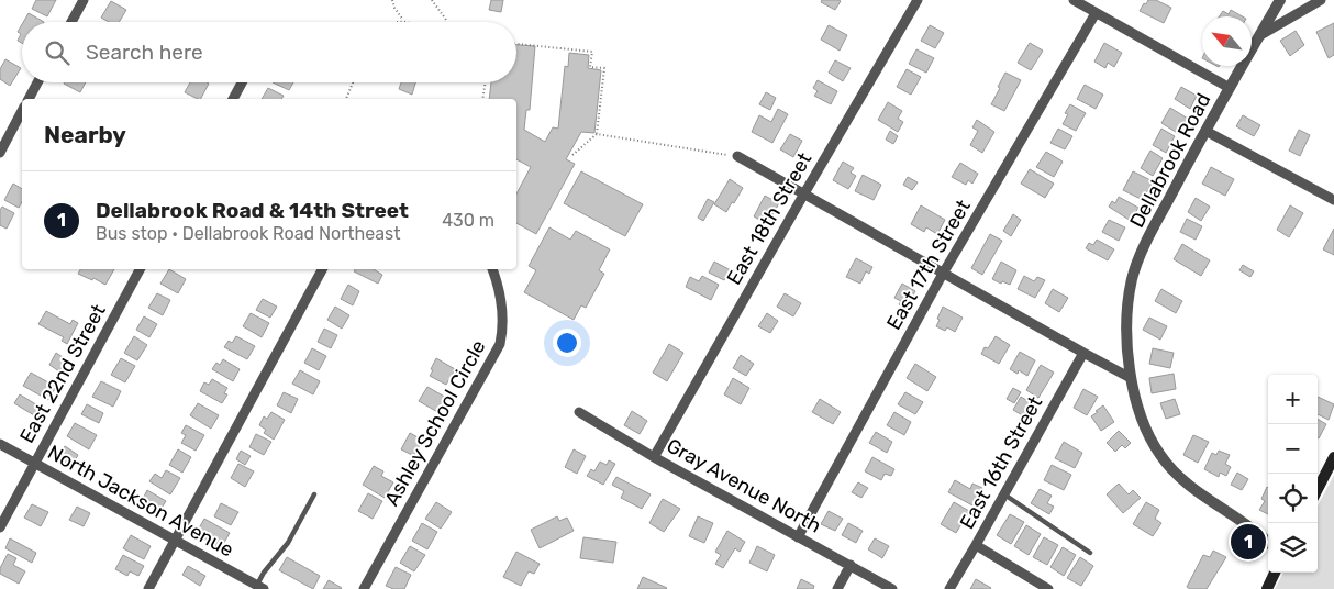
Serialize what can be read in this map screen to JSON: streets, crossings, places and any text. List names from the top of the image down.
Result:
{
  "streets": {
    "street": [
      "Dellabrook Road",
      "East 18th Street",
      "East 17th Street",
      "East 22nd Street",
      "Ashley School Circle",
      "East 16th Street",
      "Gray Avenue North",
      "North Jackson Avenue"
    ]
  },
  "crossings": [
    ["East 18th Street", "Gray Avenue North"],
    ["East 17th Street", "Gray Avenue North"],
    ["East 22nd Street", "North Jackson Avenue"]
  ],
  "north": "top left",
  "page": {
    "search": "Search here",
    "heading": "Nearby",
    "list": [
      {
        "mark": "1",
        "name": "Dellabrook Road & 14th Street",
        "note": "Bus stop · Dellabrook Road Northeast",
        "value": "430 m"
      }
    ],
    "map_buttons": ["+", "−"],
    "pins": "1"
  }
}
